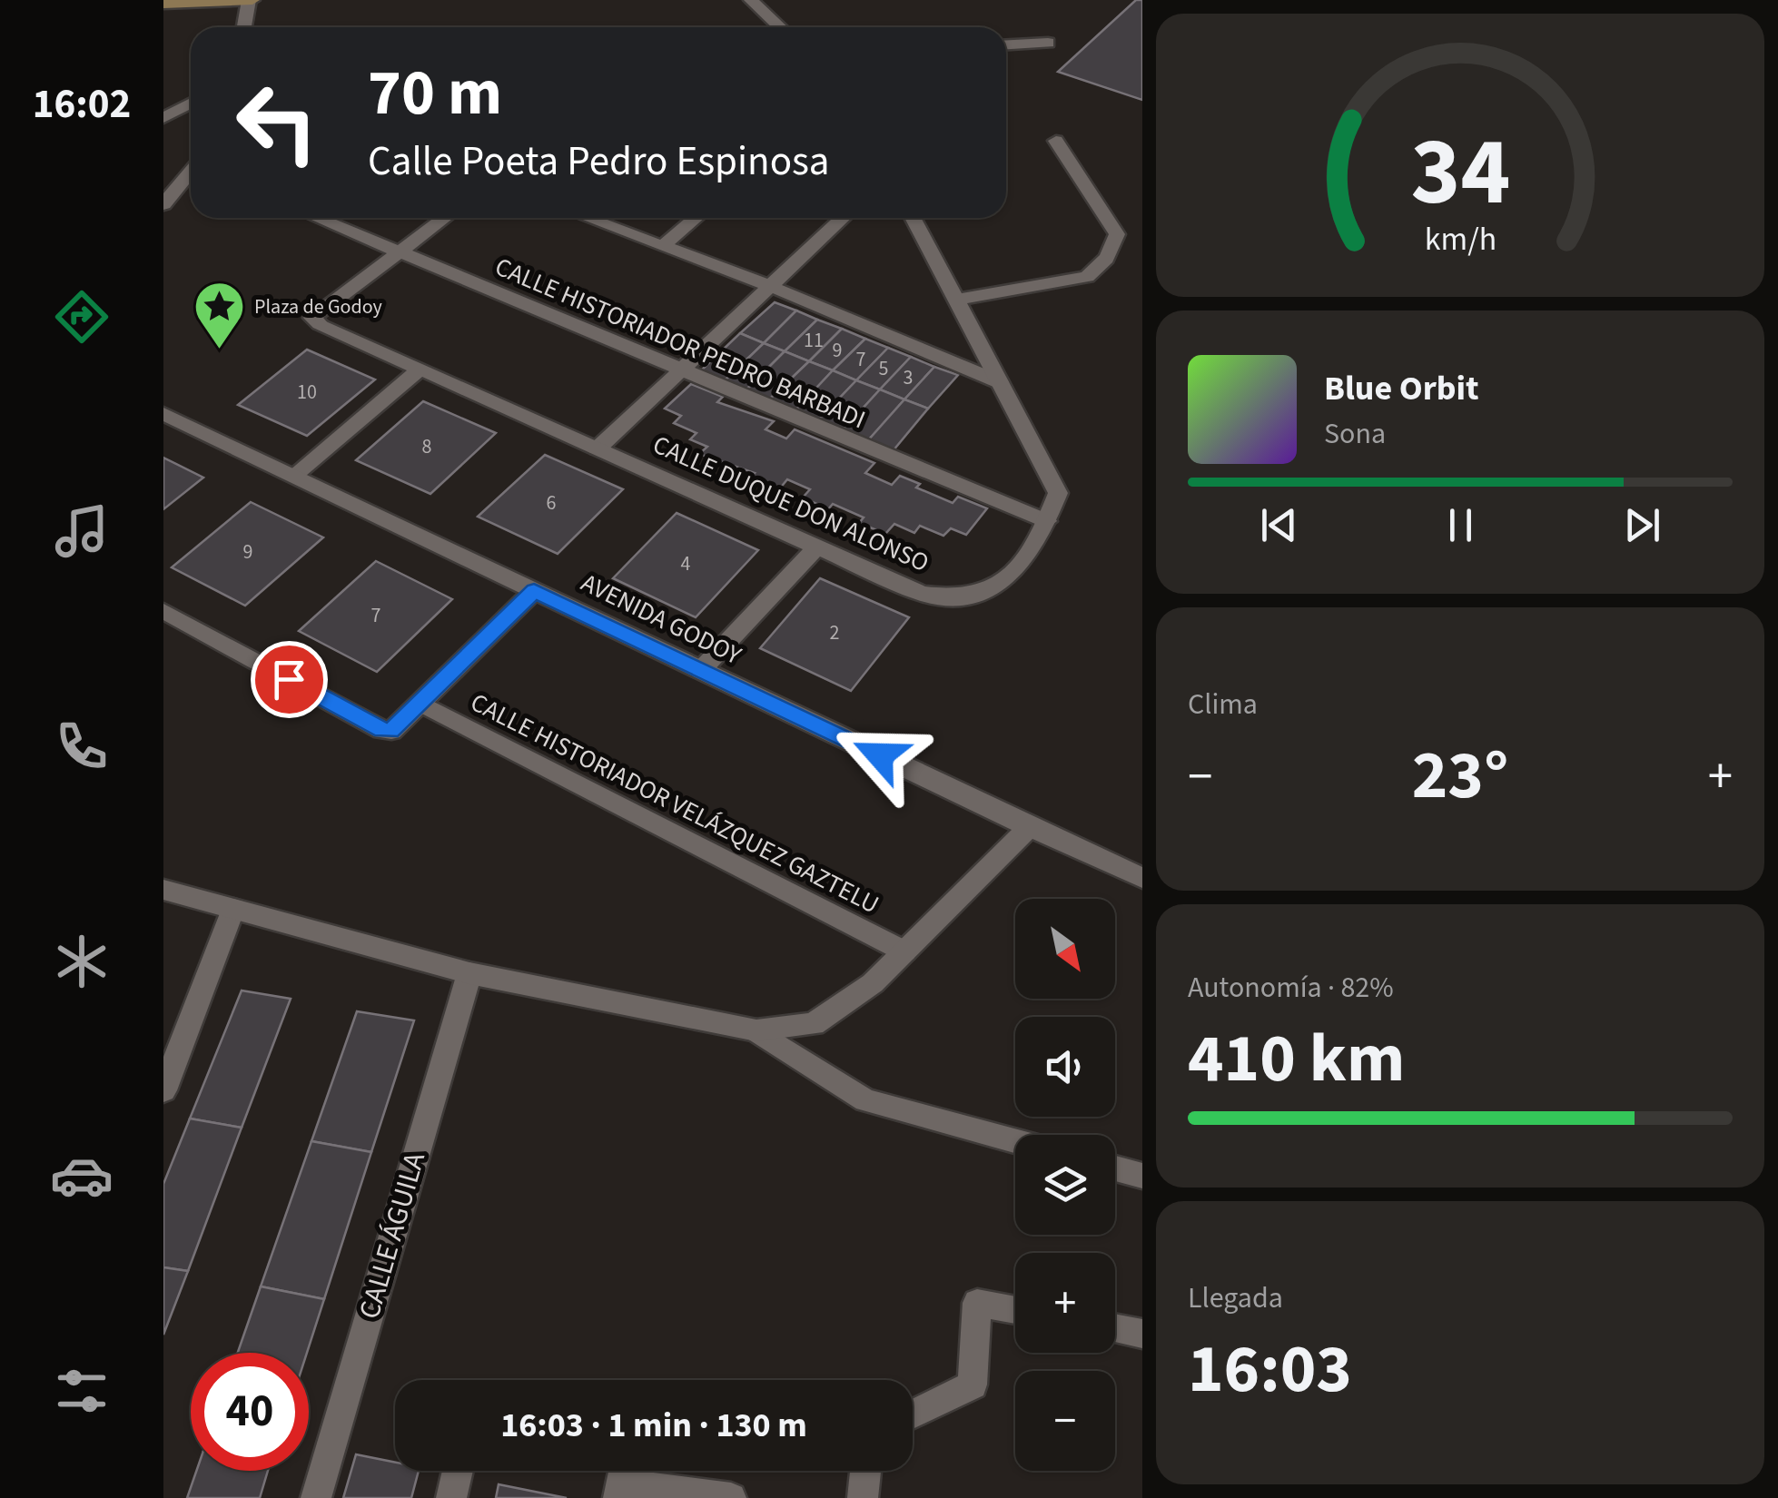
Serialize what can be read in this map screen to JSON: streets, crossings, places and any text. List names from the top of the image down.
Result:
{
  "streets": {
    "street": [
      "CALLE HISTORIADOR PEDRO BARBADI",
      "CALLE DUQUE DON ALONSO",
      "AVENIDA GODOY",
      "CALLE HISTORIADOR VELÁZQUEZ GAZTELU",
      "CALLE ÁGUILA"
    ]
  },
  "crossings": [
    ["CALLE HISTORIADOR PEDRO BARBADI", "CALLE DUQUE DON ALONSO"]
  ],
  "places": {
    "place": ["Plaza de Godoy"]
  },
  "house_numbers": [
    "11",
    "9",
    "7",
    "5",
    "3",
    "10",
    "8",
    "6",
    "9",
    "4",
    "7",
    "2"
  ],
  "north": "bottom right",
  "page": {
    "tabs": "16:02",
    "turn": ["70 m", "Calle Poeta Pedro Espinosa"],
    "song": ["Blue Orbit", "Sona"],
    "tile": [
      "Clima",
      ["Autonomía · 82%", "410 km"],
      ["Llegada", "16:03"]
    ],
    "heat": ["−", "23°", "+"],
    "map_buttons": ["+", "−"],
    "limit": "40",
    "trip": "16:03 · 1 min · 130 m",
    "gauge": ["34", "km/h"]
  }
}
